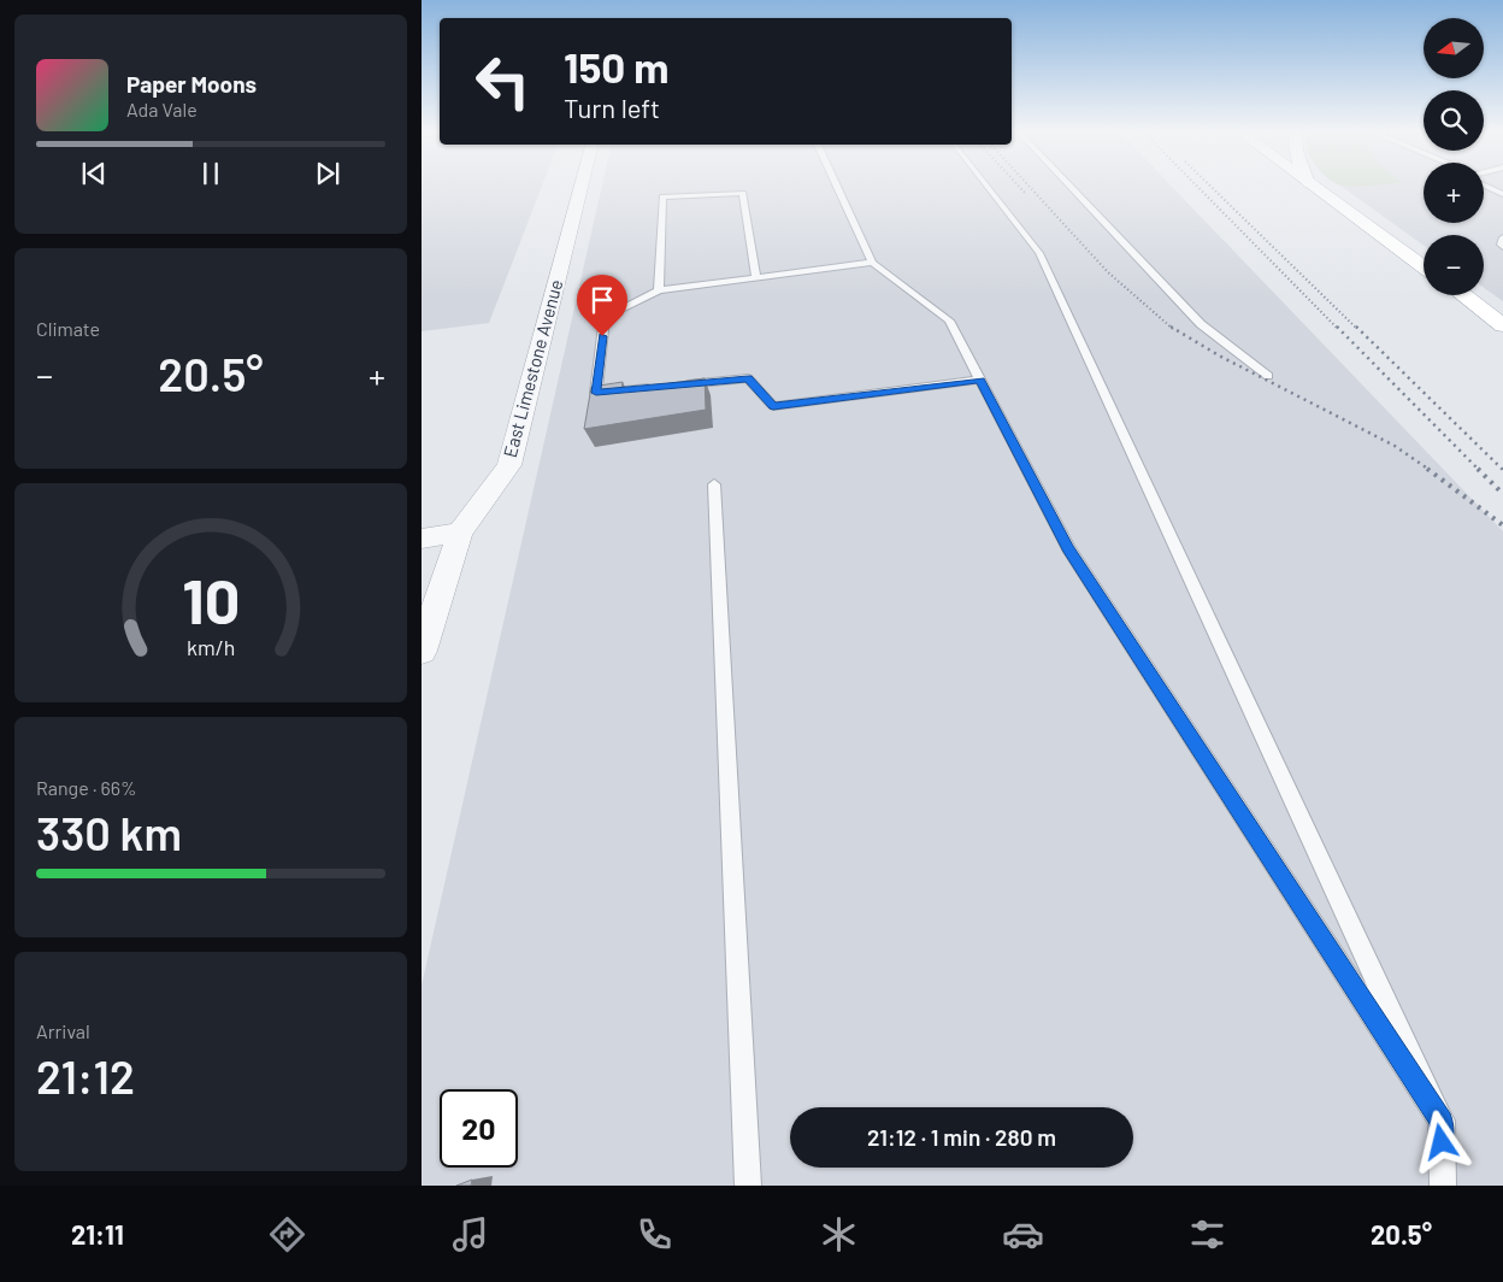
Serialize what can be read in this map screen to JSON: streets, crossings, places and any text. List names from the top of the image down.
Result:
{
  "streets": {
    "street": ["East Limestone Avenue"]
  },
  "north": "left",
  "page": {
    "map_buttons": ["+", "−"],
    "turn": ["150 m", "Turn left"],
    "song": ["Paper Moons", "Ada Vale"],
    "tile": [
      "Climate",
      ["Range · 66%", "330 km"],
      ["Arrival", "21:12"]
    ],
    "heat": ["−", "20.5°", "+"],
    "limit": "20",
    "trip": "21:12 · 1 min · 280 m",
    "tabs": ["21:11", "20.5°"],
    "gauge": ["10", "km/h"]
  }
}
